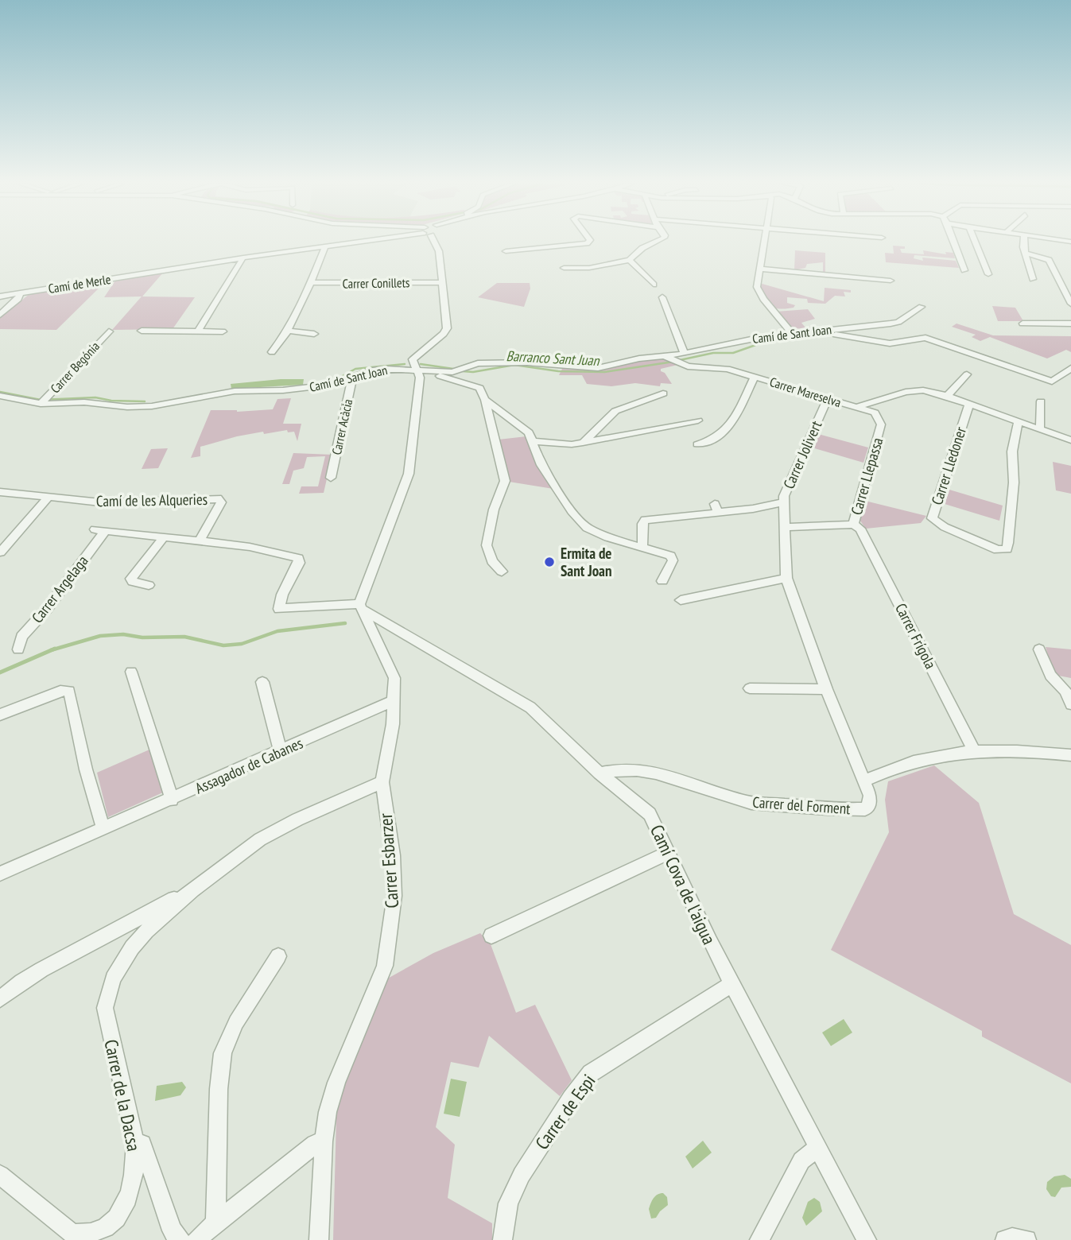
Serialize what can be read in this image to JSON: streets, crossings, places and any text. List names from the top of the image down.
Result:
{
  "streets": {
    "street": [
      "Carrer Conillets",
      "Camí de Merle",
      "Camí de Sant Joan",
      "Carrer Begónia",
      "Carrer Mareselva",
      "Carrer Acàcia",
      "Carrer Jolivert",
      "Carrer Lledoner",
      "Carrer Llepassa",
      "Camí de les Alqueries",
      "Carrer Argelaga",
      "Carrer Frígola",
      "Assagador de Cabanes",
      "Carrer del Forment",
      "Carrer Esbarzer",
      "Camí Cova de l'aigua",
      "Carrer de la Dacsa",
      "Carrer de Espi"
    ]
  },
  "crossings": [
    ["Camí de Sant Joan", "Carrer Begónia"],
    ["Camí de Sant Joan", "Carrer Mareselva"],
    ["Camí de Sant Joan", "Carrer Acàcia"],
    ["Carrer Mareselva", "Carrer Jolivert"],
    ["Carrer Mareselva", "Carrer Lledoner"],
    ["Carrer Mareselva", "Carrer Llepassa"],
    ["Carrer Jolivert", "Carrer Llepassa"],
    ["Carrer Jolivert", "Carrer del Forment"],
    ["Carrer Llepassa", "Carrer Frígola"],
    ["Camí de les Alqueries", "Carrer Argelaga"],
    ["Carrer Frígola", "Carrer del Forment"],
    ["Assagador de Cabanes", "Carrer Esbarzer"],
    ["Carrer del Forment", "Camí Cova de l'aigua"],
    ["Carrer Esbarzer", "Camí Cova de l'aigua"],
    ["Carrer Esbarzer", "Carrer de la Dacsa"],
    ["Camí Cova de l'aigua", "Carrer de Espi"]
  ],
  "water": ["Barranco Sant Juan"],
  "places": ["Ermita de Sant Joan"]
}
